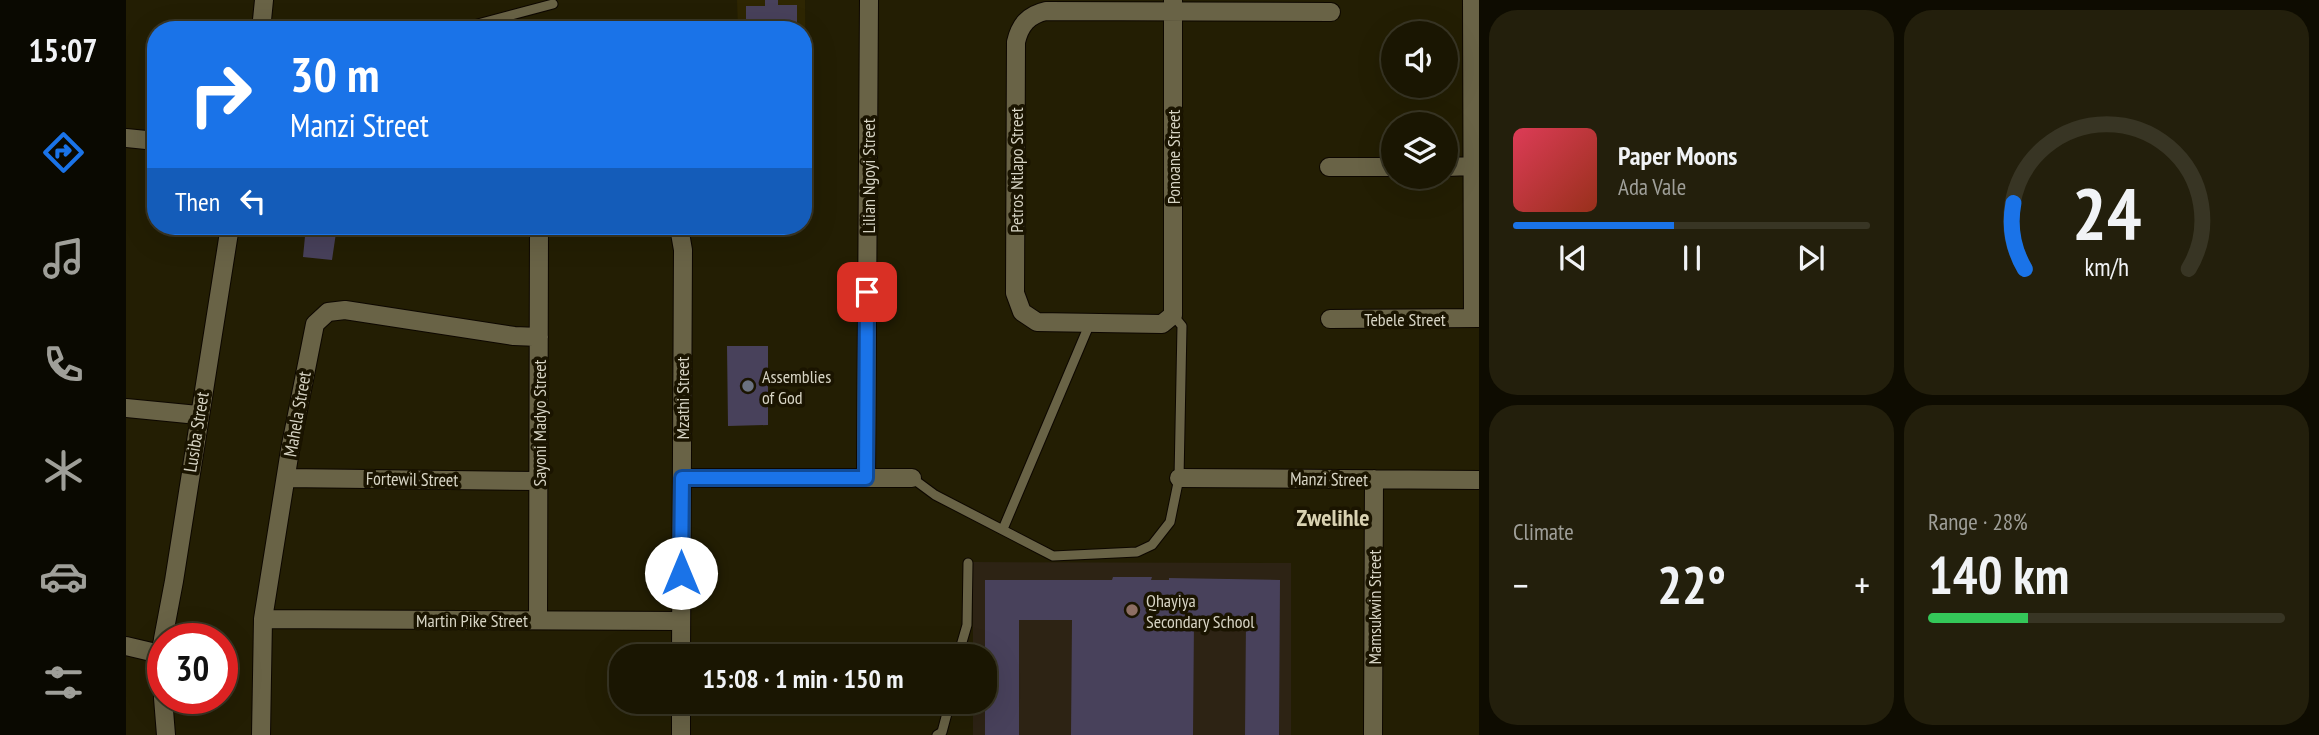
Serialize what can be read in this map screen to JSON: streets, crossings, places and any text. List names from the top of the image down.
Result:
{
  "streets": {
    "street": [
      "Ponoane Street",
      "Petros Ntlapo Street",
      "Lilian Ngoyi Street",
      "Tebele Street",
      "Mzathi Street",
      "Mahela Street",
      "Sayoni Madyo Street",
      "Lusiba Street",
      "Fortewil Street",
      "Manzi Street",
      "Mamsukwin Street",
      "Martin Pike Street"
    ]
  },
  "crossings": [
    ["Ponoane Street", "Petros Ntlapo Street"],
    ["Mzathi Street", "Martin Pike Street"],
    ["Mahela Street", "Sayoni Madyo Street"],
    ["Mahela Street", "Fortewil Street"],
    ["Mahela Street", "Martin Pike Street"],
    ["Sayoni Madyo Street", "Fortewil Street"],
    ["Sayoni Madyo Street", "Martin Pike Street"],
    ["Manzi Street", "Mamsukwin Street"]
  ],
  "districts": ["Zwelihle"],
  "places": ["Assemblies of God", "Qhayiya Secondary School"],
  "page": {
    "tabs": "15:07",
    "turn": ["30 m", "Manzi Street"],
    "song": ["Paper Moons", "Ada Vale"],
    "then": "Then",
    "tile": [
      "Climate",
      ["Range · 28%", "140 km"]
    ],
    "heat": ["−", "22°", "+"],
    "limit": "30",
    "trip": "15:08 · 1 min · 150 m",
    "gauge": ["24", "km/h"]
  }
}
